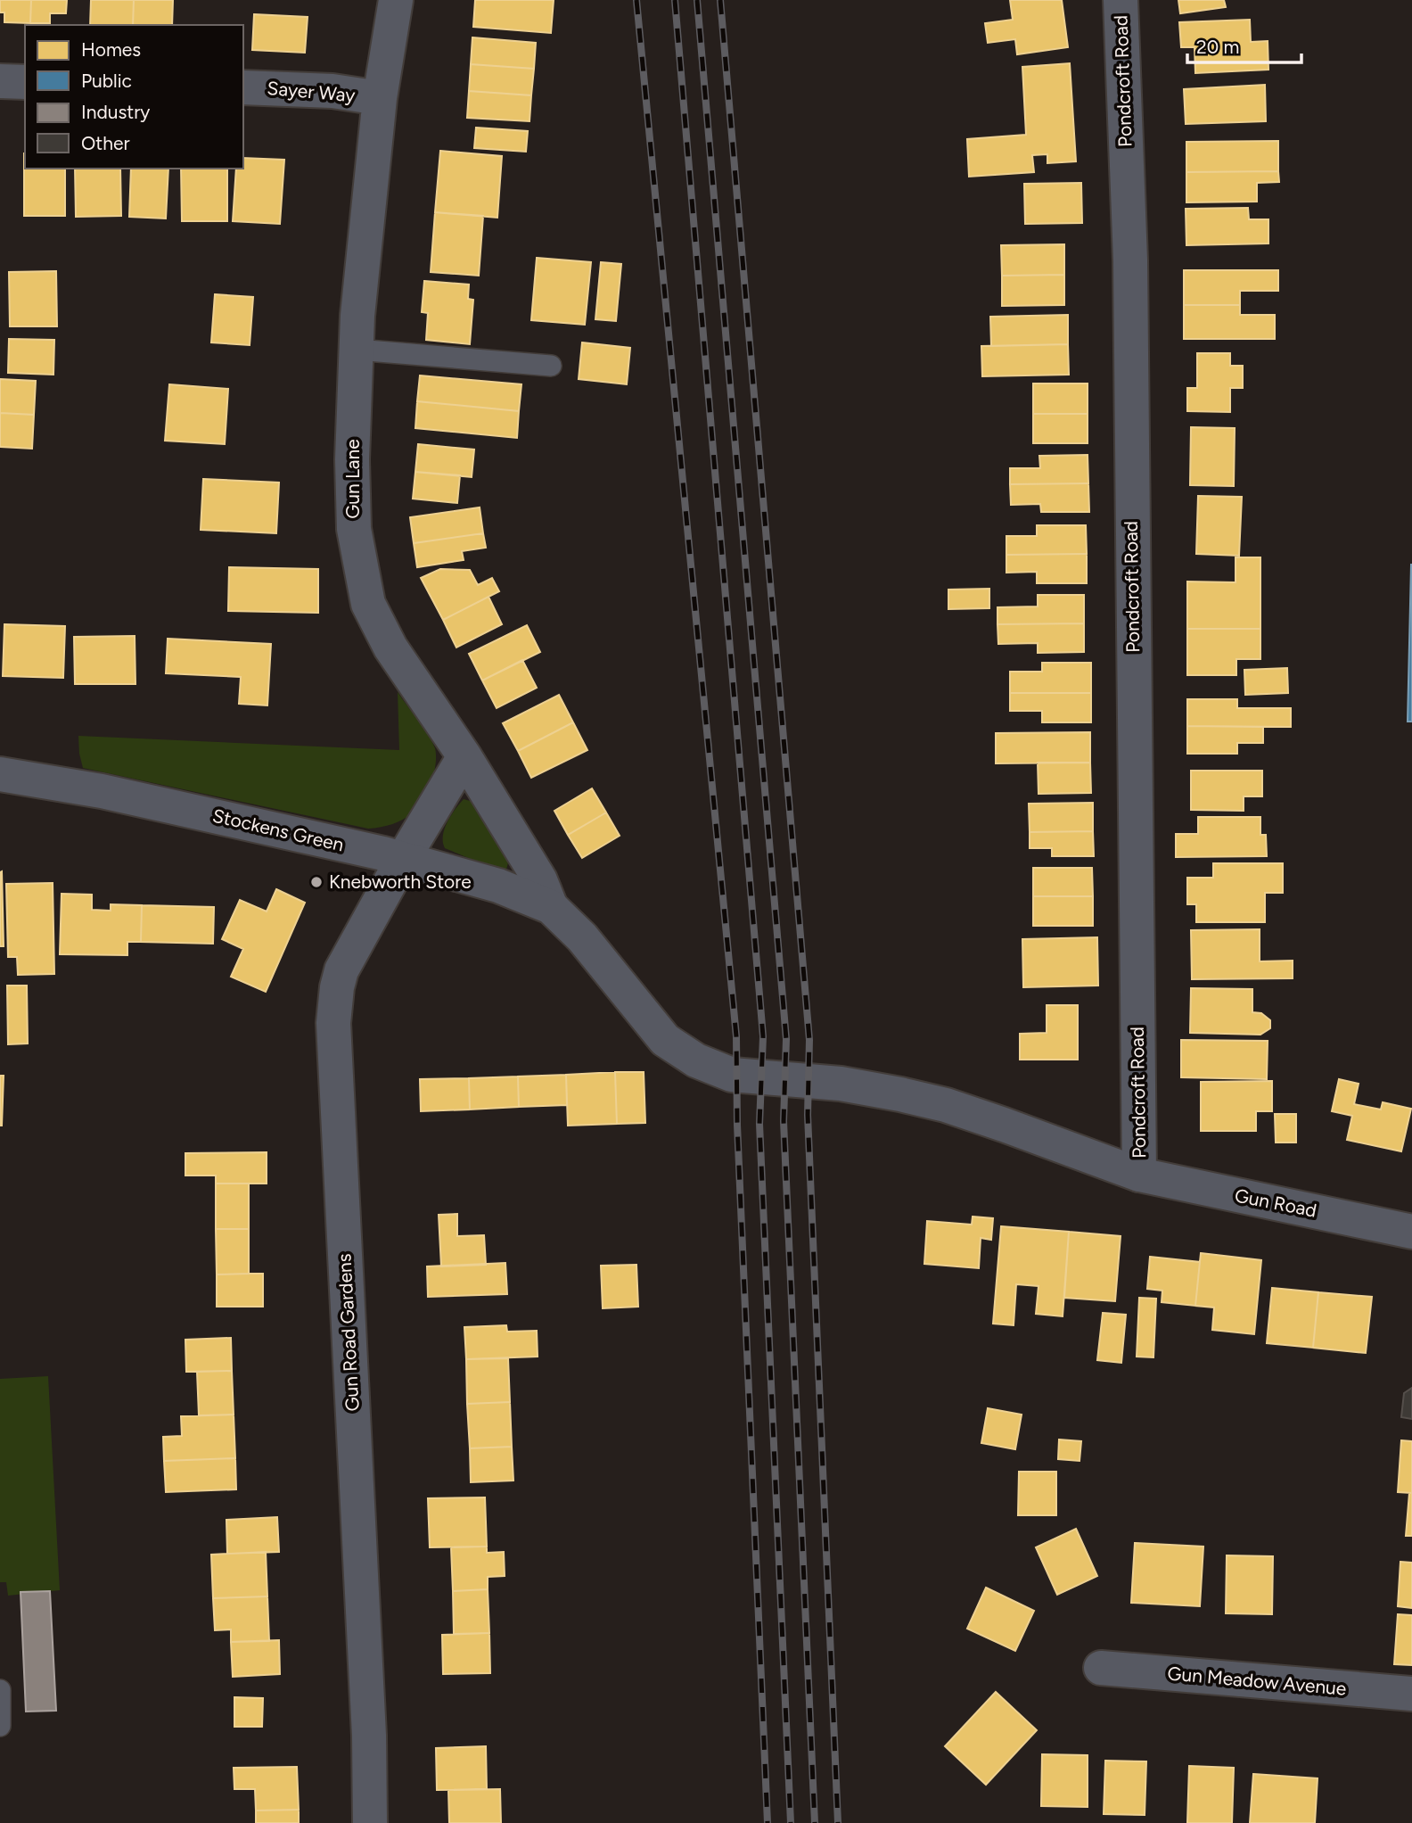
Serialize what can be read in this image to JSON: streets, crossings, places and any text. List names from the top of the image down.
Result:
{
  "streets": {
    "street": [
      "Pondcroft Road",
      "Sayer Way",
      "Gun Lane",
      "Stockens Green",
      "Gun Road",
      "Gun Road Gardens",
      "Gun Meadow Avenue"
    ]
  },
  "crossings": [
    ["Pondcroft Road", "Gun Road"],
    ["Sayer Way", "Gun Lane"],
    ["Gun Lane", "Stockens Green"],
    ["Gun Lane", "Gun Road"],
    ["Gun Lane", "Gun Road Gardens"],
    ["Stockens Green", "Gun Road"],
    ["Stockens Green", "Gun Road Gardens"]
  ],
  "places": ["Knebworth Store"],
  "legend": [
    "Homes",
    "Public",
    "Industry",
    "Other"
  ],
  "scale_bar": "20 m"
}
